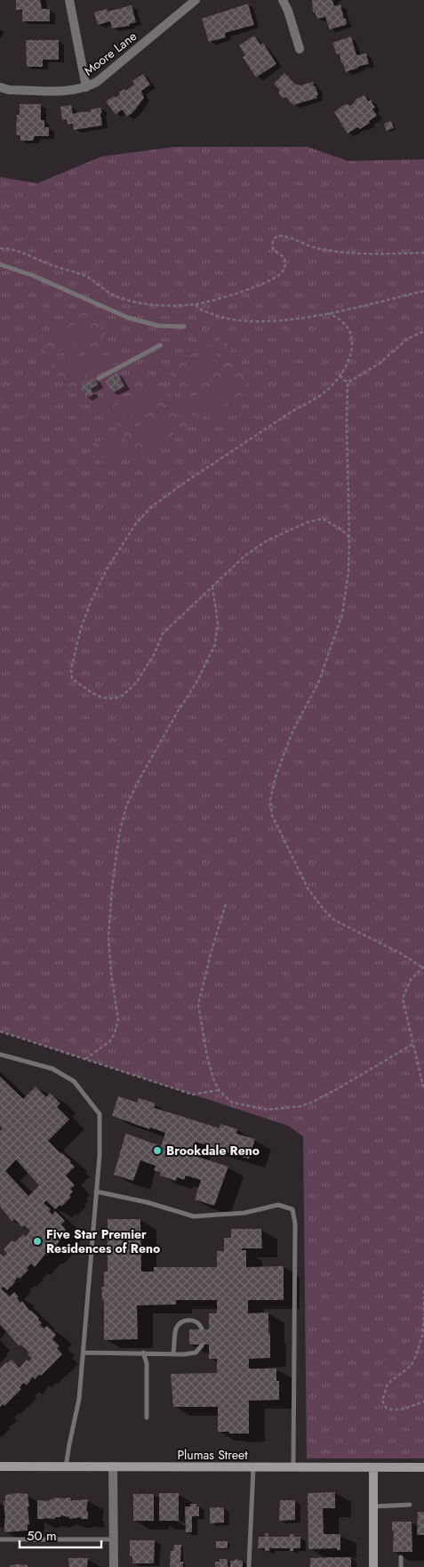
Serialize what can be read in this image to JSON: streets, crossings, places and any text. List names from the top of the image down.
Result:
{
  "streets": {
    "main road": ["Plumas Street"],
    "street": ["Moore Lane"]
  },
  "places": ["Brookdale Reno", "Five Star Premier Residences of Reno"],
  "scale_bar": "50 m"
}
